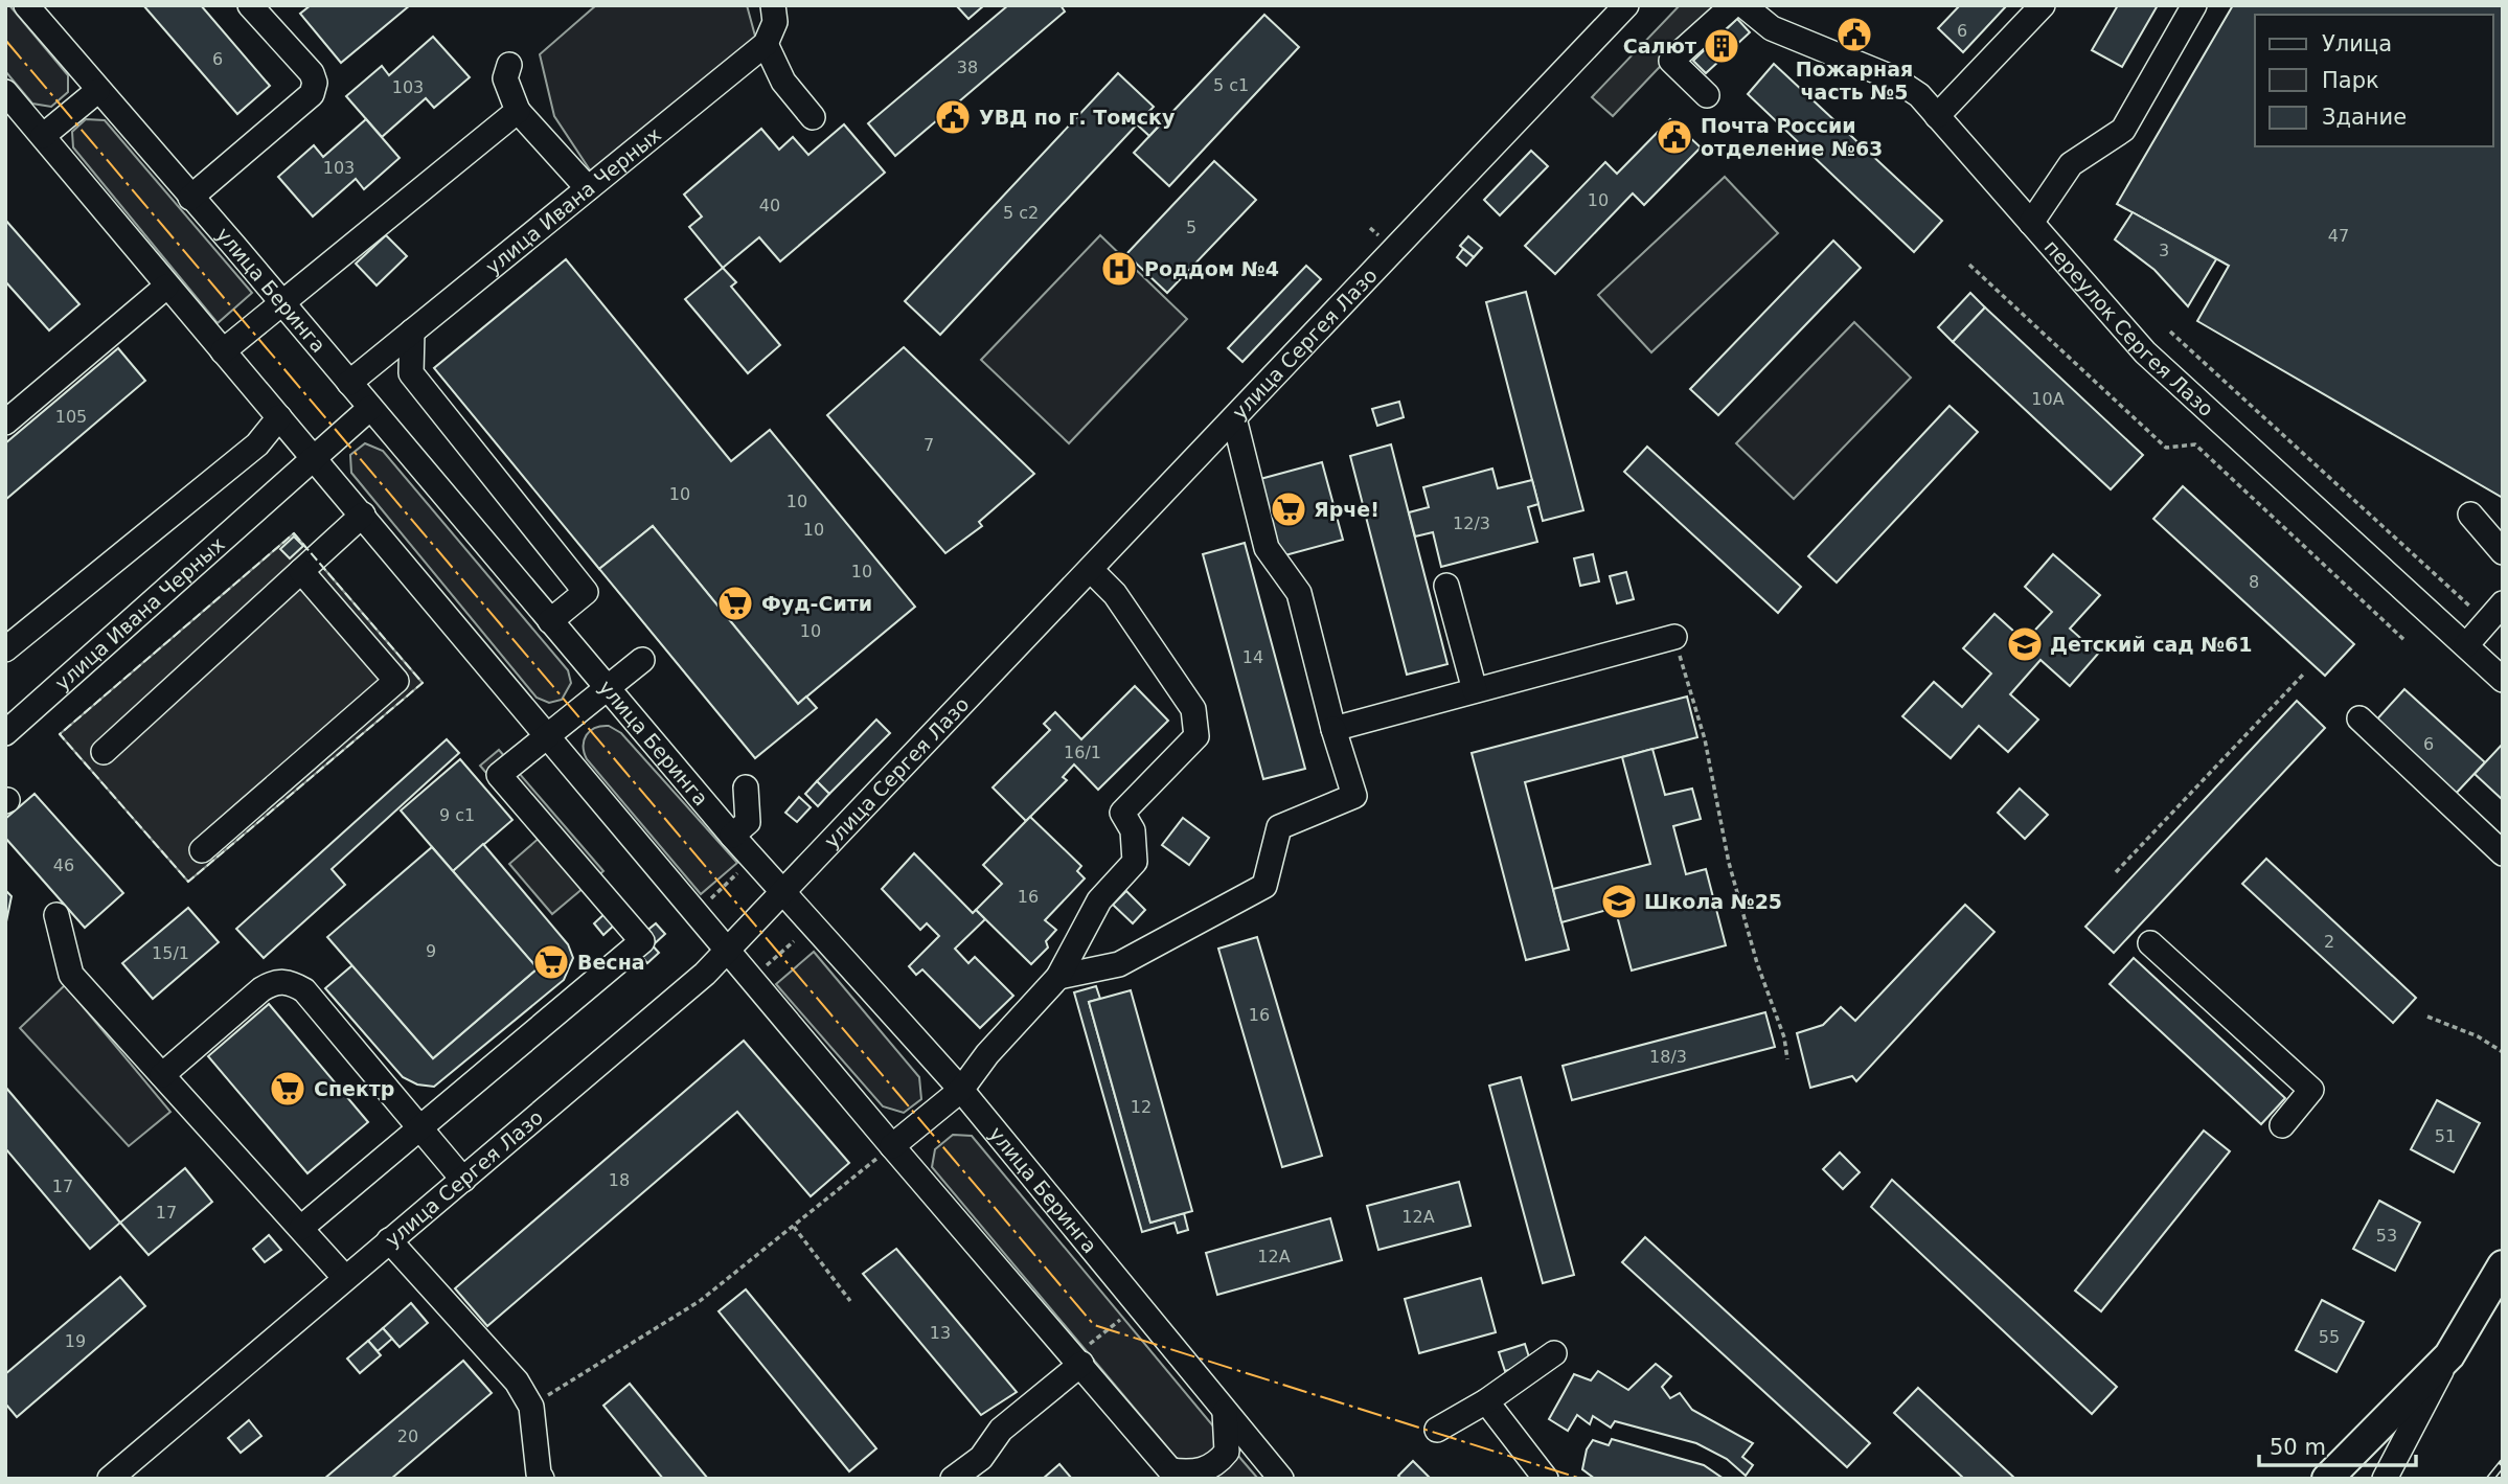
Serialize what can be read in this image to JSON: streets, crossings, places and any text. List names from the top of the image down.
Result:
{
  "streets": {
    "street": [
      "улица Ивана Черных",
      "улица Беринга",
      "переулок Сергея Лазо",
      "улица Сергея Лазо"
    ]
  },
  "crossings": [
    ["улица Ивана Черных", "улица Беринга"],
    ["улица Беринга", "улица Сергея Лазо"]
  ],
  "places": {
    "public building": ["Пожарная часть №5", "УВД по г. Томску", "Почта России отделение №63"],
    "building": ["Салют"],
    "hospital": ["Роддом №4"],
    "supermarket": [
      "Ярче!",
      "Фуд-Сити",
      "Весна",
      "Спектр"
    ],
    "school or university": ["Детский сад №61", "Школа №25"]
  },
  "house_numbers": [
    "6",
    "6",
    "38",
    "5 с1",
    "103",
    "103",
    "10",
    "40",
    "5 с2",
    "5",
    "47",
    "3",
    "10А",
    "105",
    "7",
    "10",
    "10",
    "12/3",
    "10",
    "10",
    "8",
    "10",
    "14",
    "6",
    "16/1",
    "9 с1",
    "46",
    "16",
    "2",
    "9",
    "15/1",
    "16",
    "18/3",
    "12",
    "51",
    "18",
    "17",
    "17",
    "12А",
    "53",
    "12А",
    "13",
    "55",
    "19",
    "20"
  ],
  "legend": ["Улица", "Парк", "Здание"],
  "scale_bar": "50 m"
}
